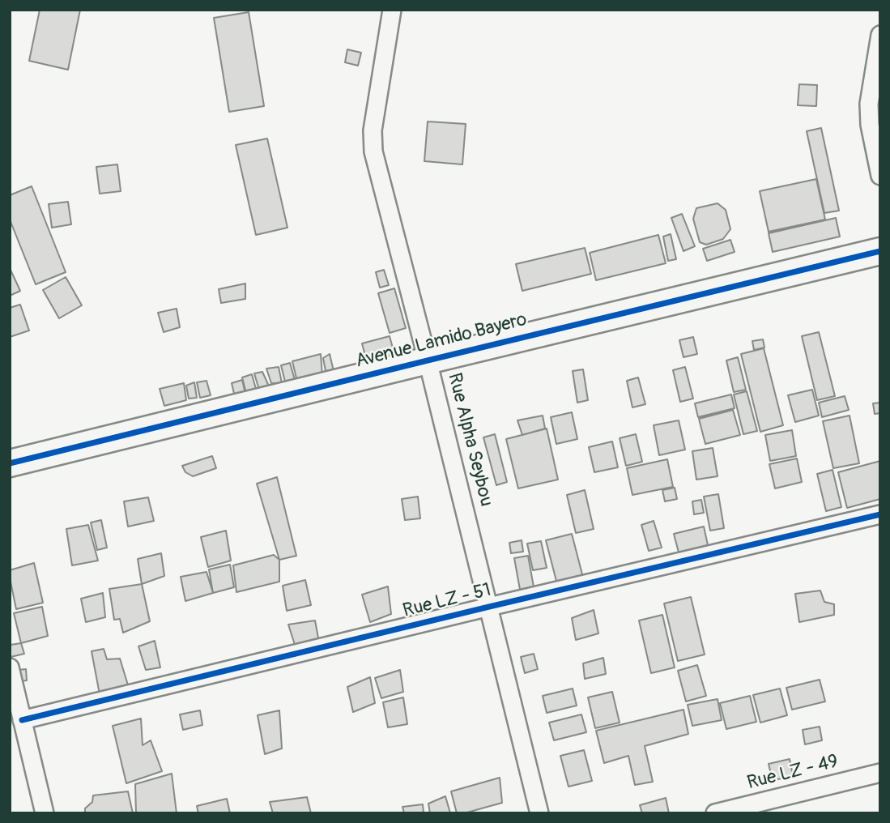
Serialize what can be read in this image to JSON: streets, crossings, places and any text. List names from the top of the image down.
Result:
{
  "streets": {
    "street": [
      "Avenue Lamido Bayero",
      "Rue Alpha Seybou",
      "Rue LZ - 51",
      "Rue LZ - 49"
    ]
  },
  "crossings": [
    ["Avenue Lamido Bayero", "Rue Alpha Seybou"],
    ["Rue Alpha Seybou", "Rue LZ - 51"]
  ]
}
